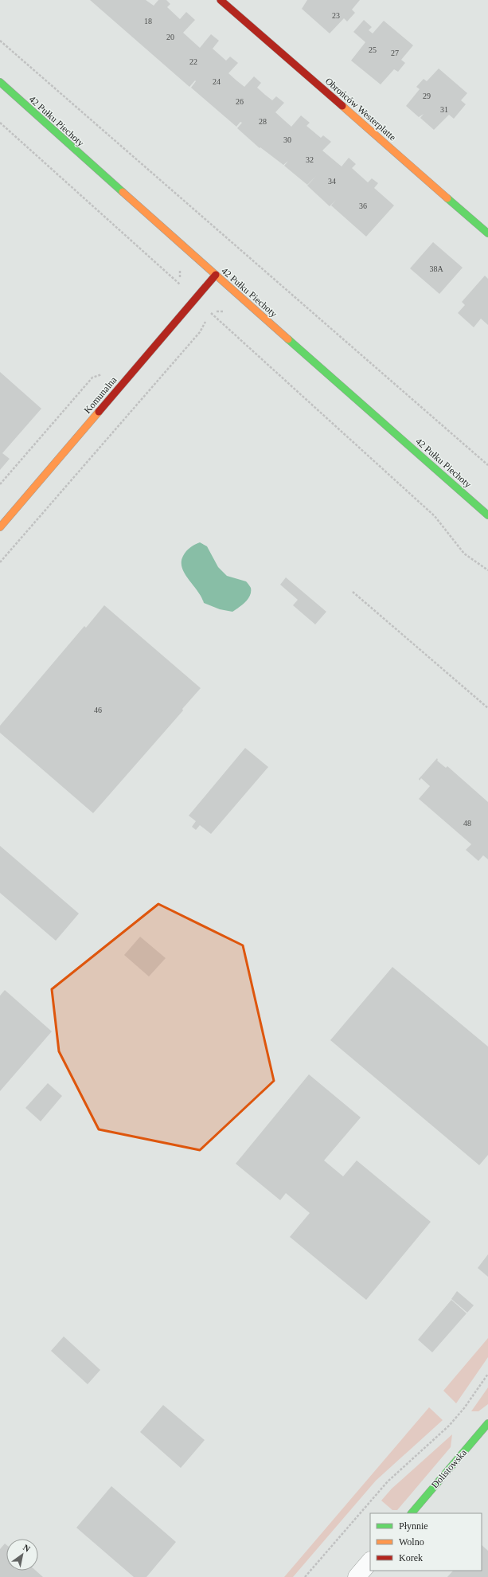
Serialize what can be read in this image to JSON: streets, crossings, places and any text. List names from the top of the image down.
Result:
{
  "streets": {
    "street": [
      "Obrońców Westerplatte",
      "42 Pułku Piechoty",
      "Komunalna",
      "Dolistowska"
    ]
  },
  "crossings": [
    ["42 Pułku Piechoty", "Komunalna"]
  ],
  "house_numbers": [
    "23",
    "18",
    "20",
    "25",
    "27",
    "22",
    "24",
    "29",
    "26",
    "31",
    "28",
    "30",
    "32",
    "34",
    "36",
    "38A",
    "46",
    "48"
  ],
  "legend": ["Płynnie", "Wolno", "Korek"],
  "north": "top right"
}
